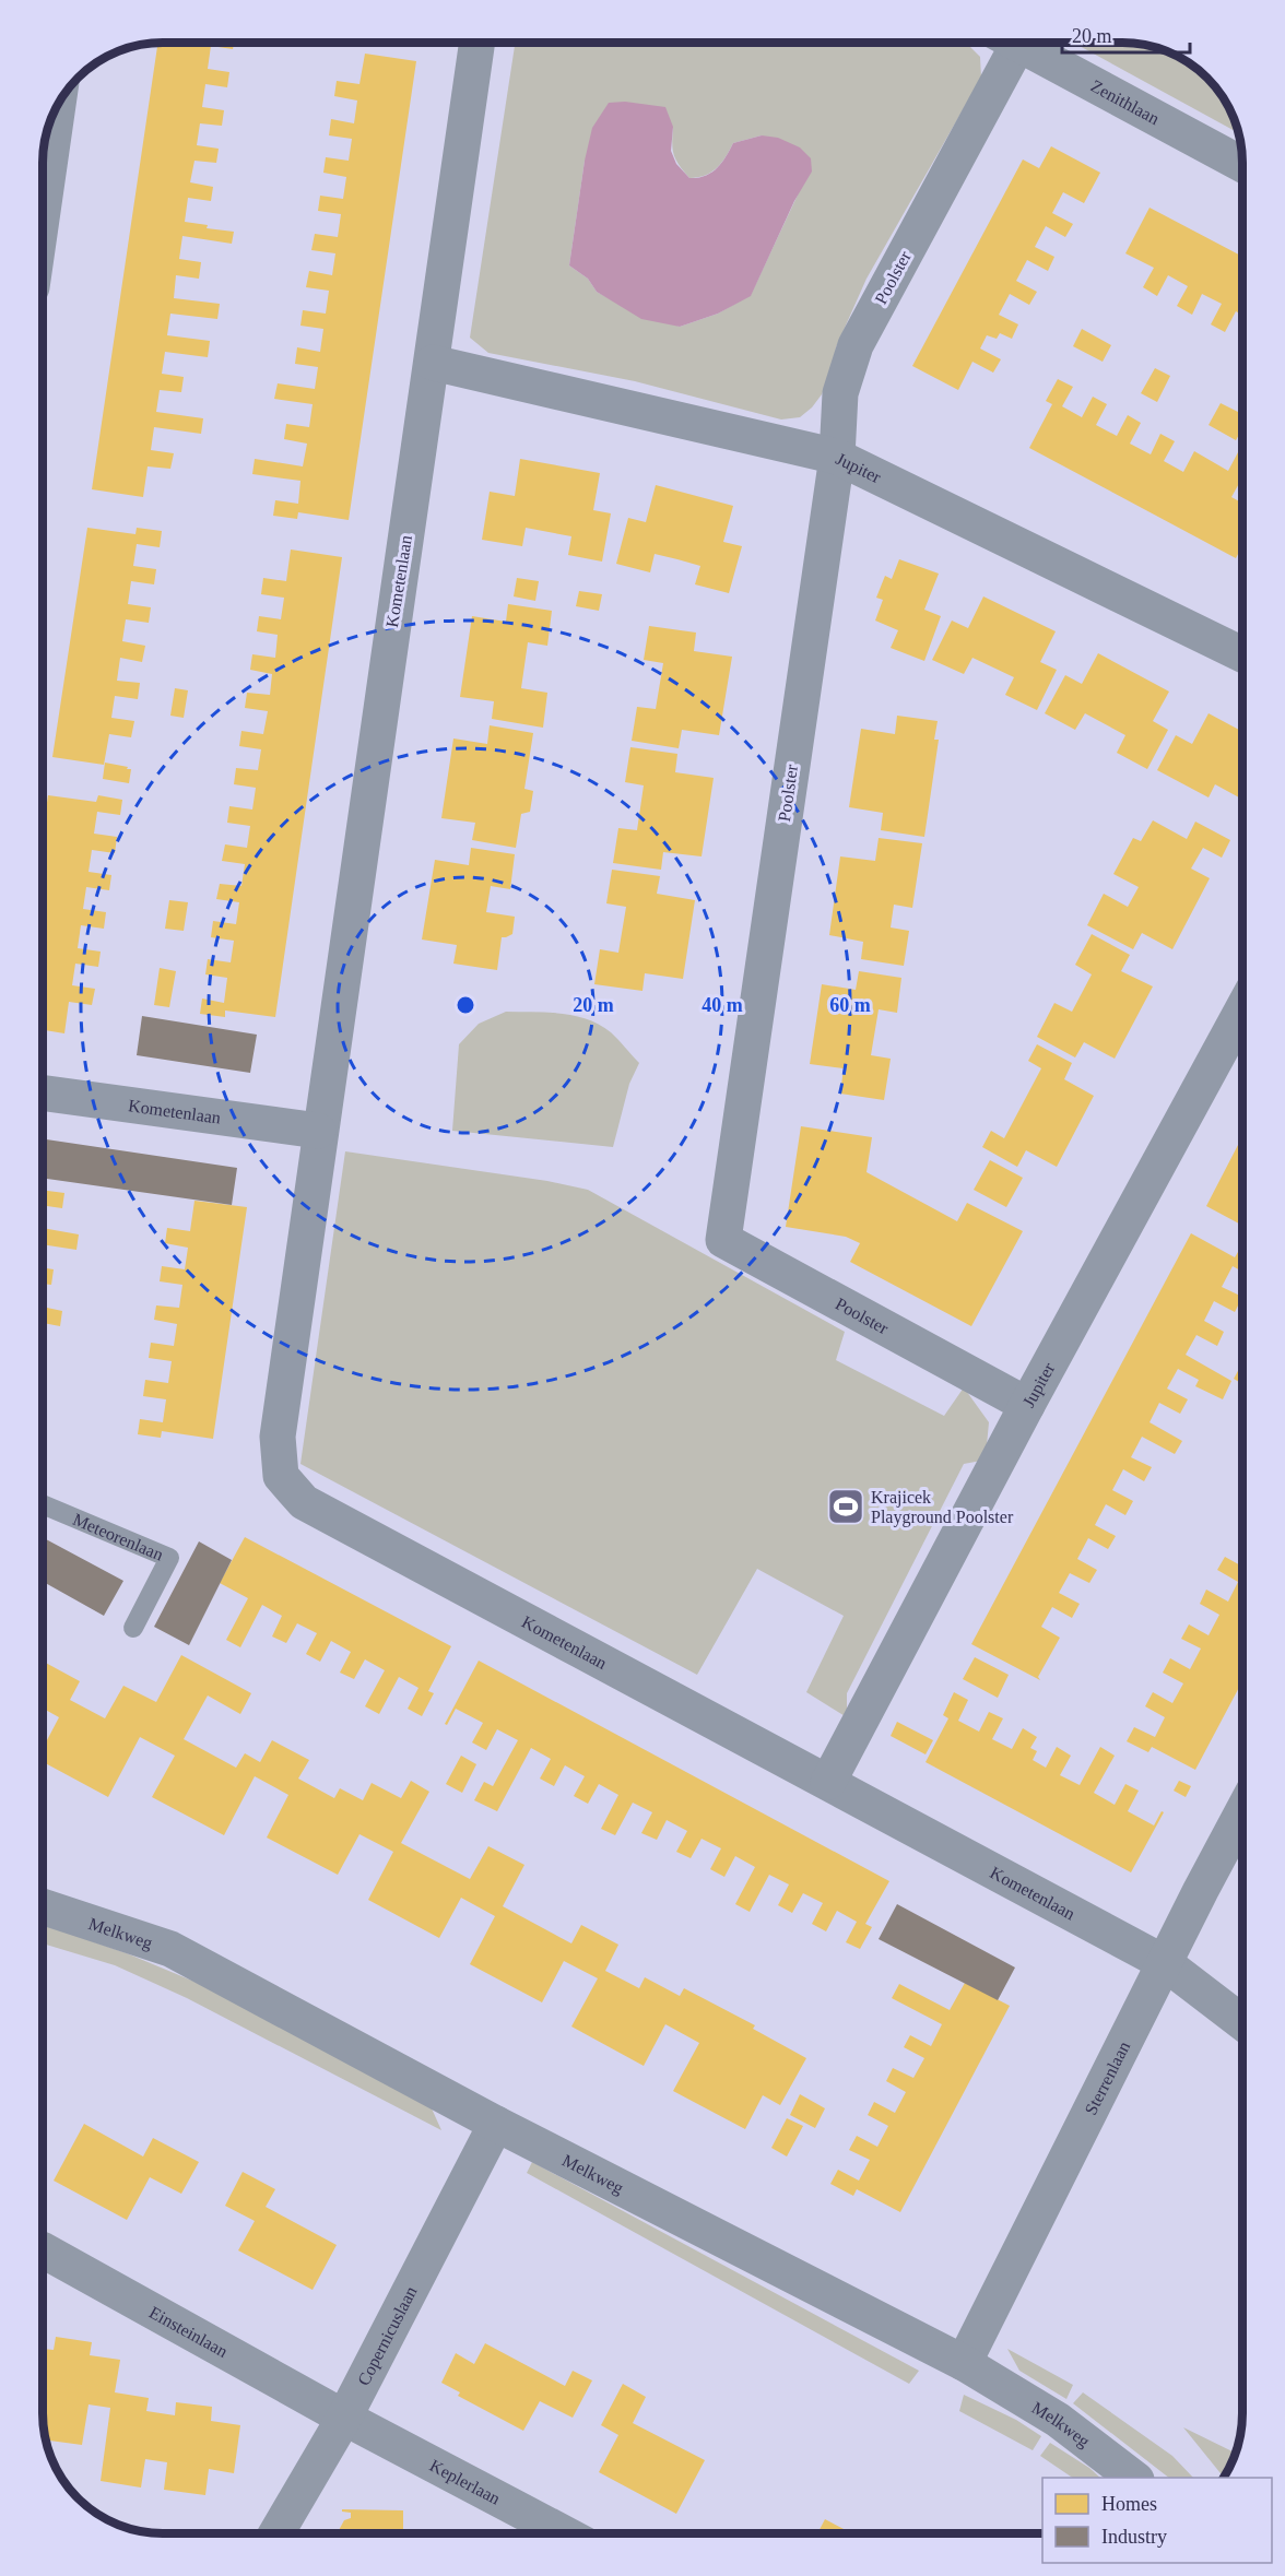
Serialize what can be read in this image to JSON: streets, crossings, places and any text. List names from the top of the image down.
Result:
{
  "streets": {
    "street": [
      "Zenithlaan",
      "Poolster",
      "Jupiter",
      "Kometenlaan",
      "Melkweg",
      "Sterrenlaan",
      "Einsteinlaan",
      "Copernicuslaan",
      "Keplerlaan"
    ],
    "lane": ["Meteorenlaan"]
  },
  "crossings": [
    ["Poolster", "Jupiter"],
    ["Jupiter", "Kometenlaan"],
    ["Kometenlaan", "Sterrenlaan"],
    ["Melkweg", "Sterrenlaan"],
    ["Melkweg", "Copernicuslaan"],
    ["Einsteinlaan", "Copernicuslaan"],
    ["Einsteinlaan", "Keplerlaan"],
    ["Copernicuslaan", "Keplerlaan"]
  ],
  "places": {
    "sports": ["Krajicek Playground Poolster"]
  },
  "legend": ["Homes", "Industry"],
  "scale_bar": "20 m",
  "rings": ["20 m", "40 m", "60 m"]
}
